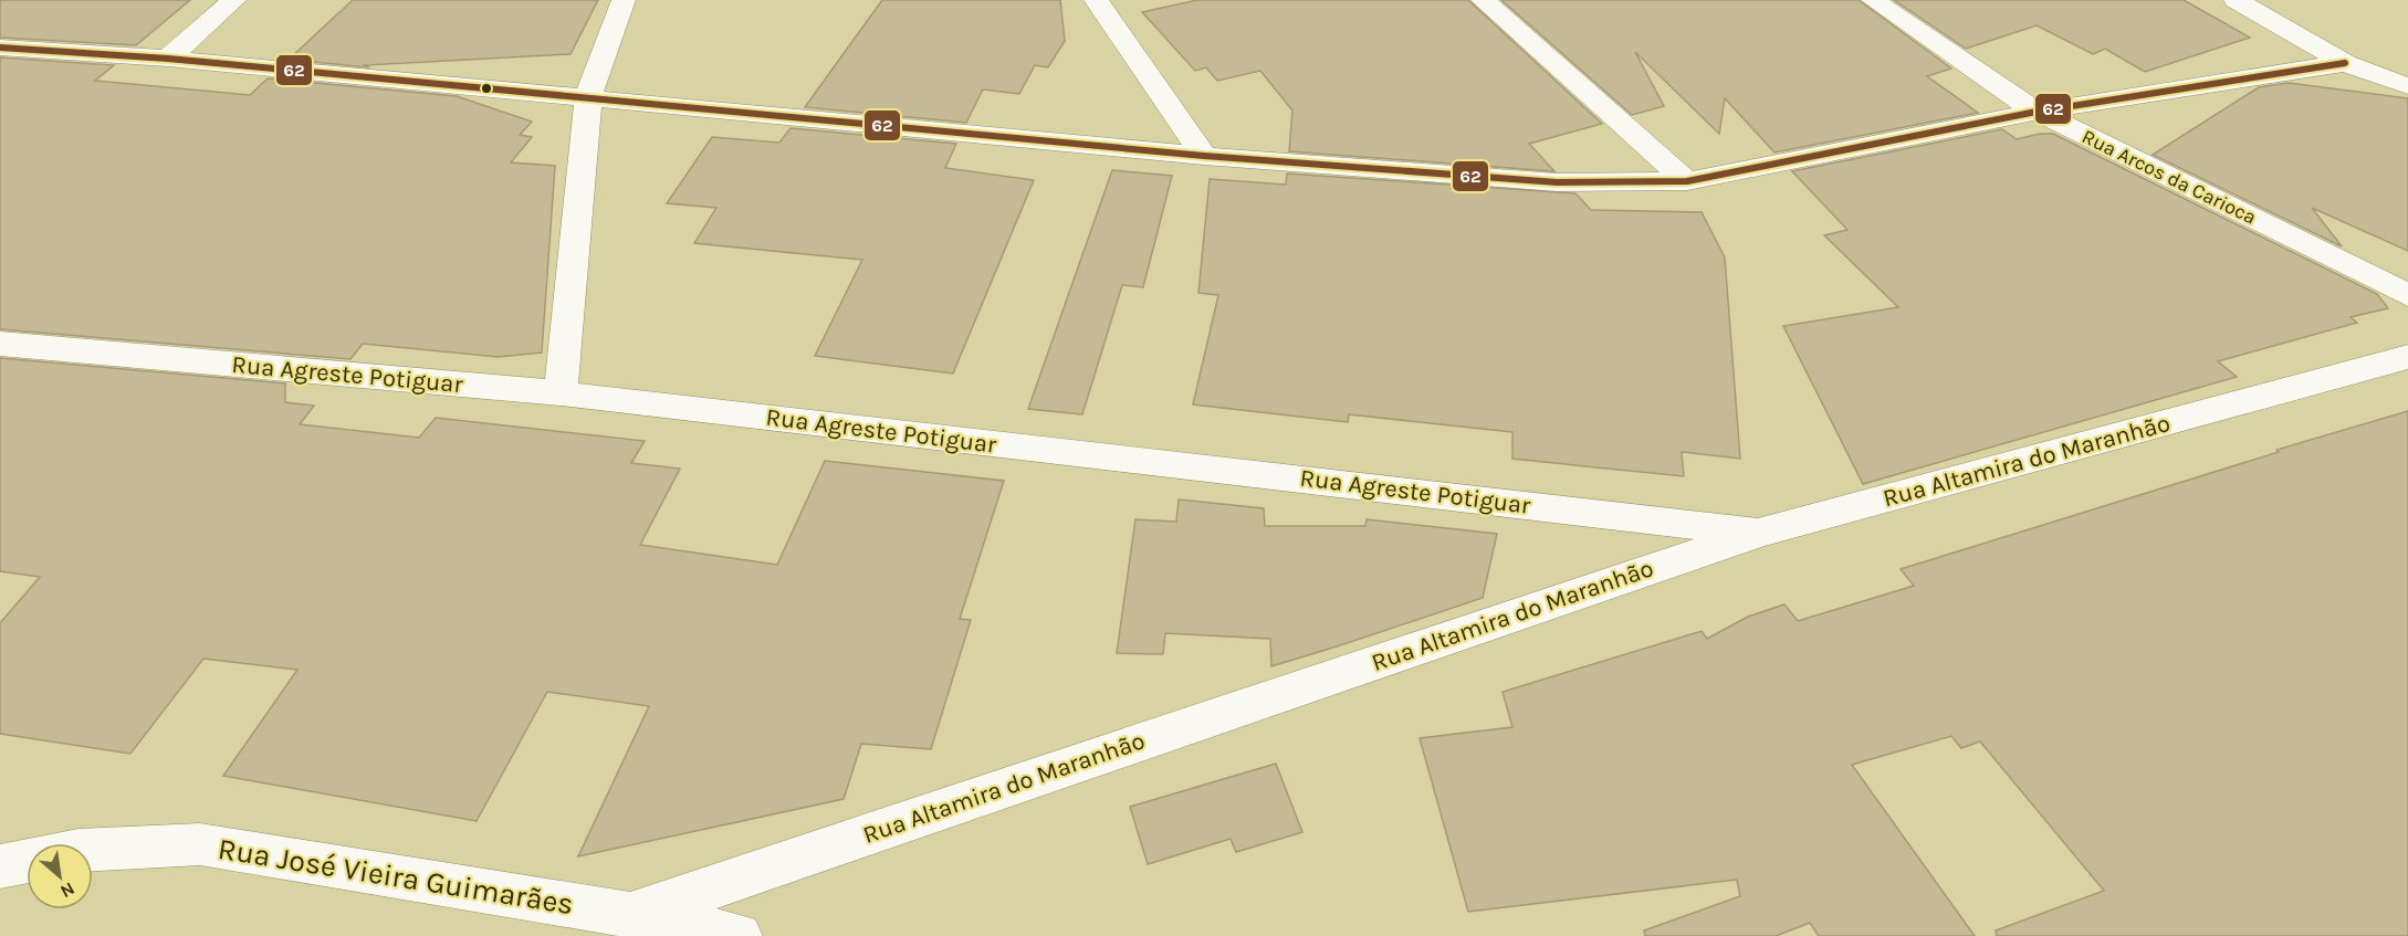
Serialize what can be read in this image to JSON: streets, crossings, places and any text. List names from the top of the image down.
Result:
{
  "streets": {
    "street": [
      "Rua Arcos da Carioca",
      "Rua Agreste Potiguar",
      "Rua Altamira do Maranhão",
      "Rua José Vieira Guimarães"
    ]
  },
  "crossings": [
    ["Rua Agreste Potiguar", "Rua Altamira do Maranhão"],
    ["Rua Altamira do Maranhão", "Rua José Vieira Guimarães"]
  ],
  "lines": ["transit line 62"],
  "north": "bottom right"
}
